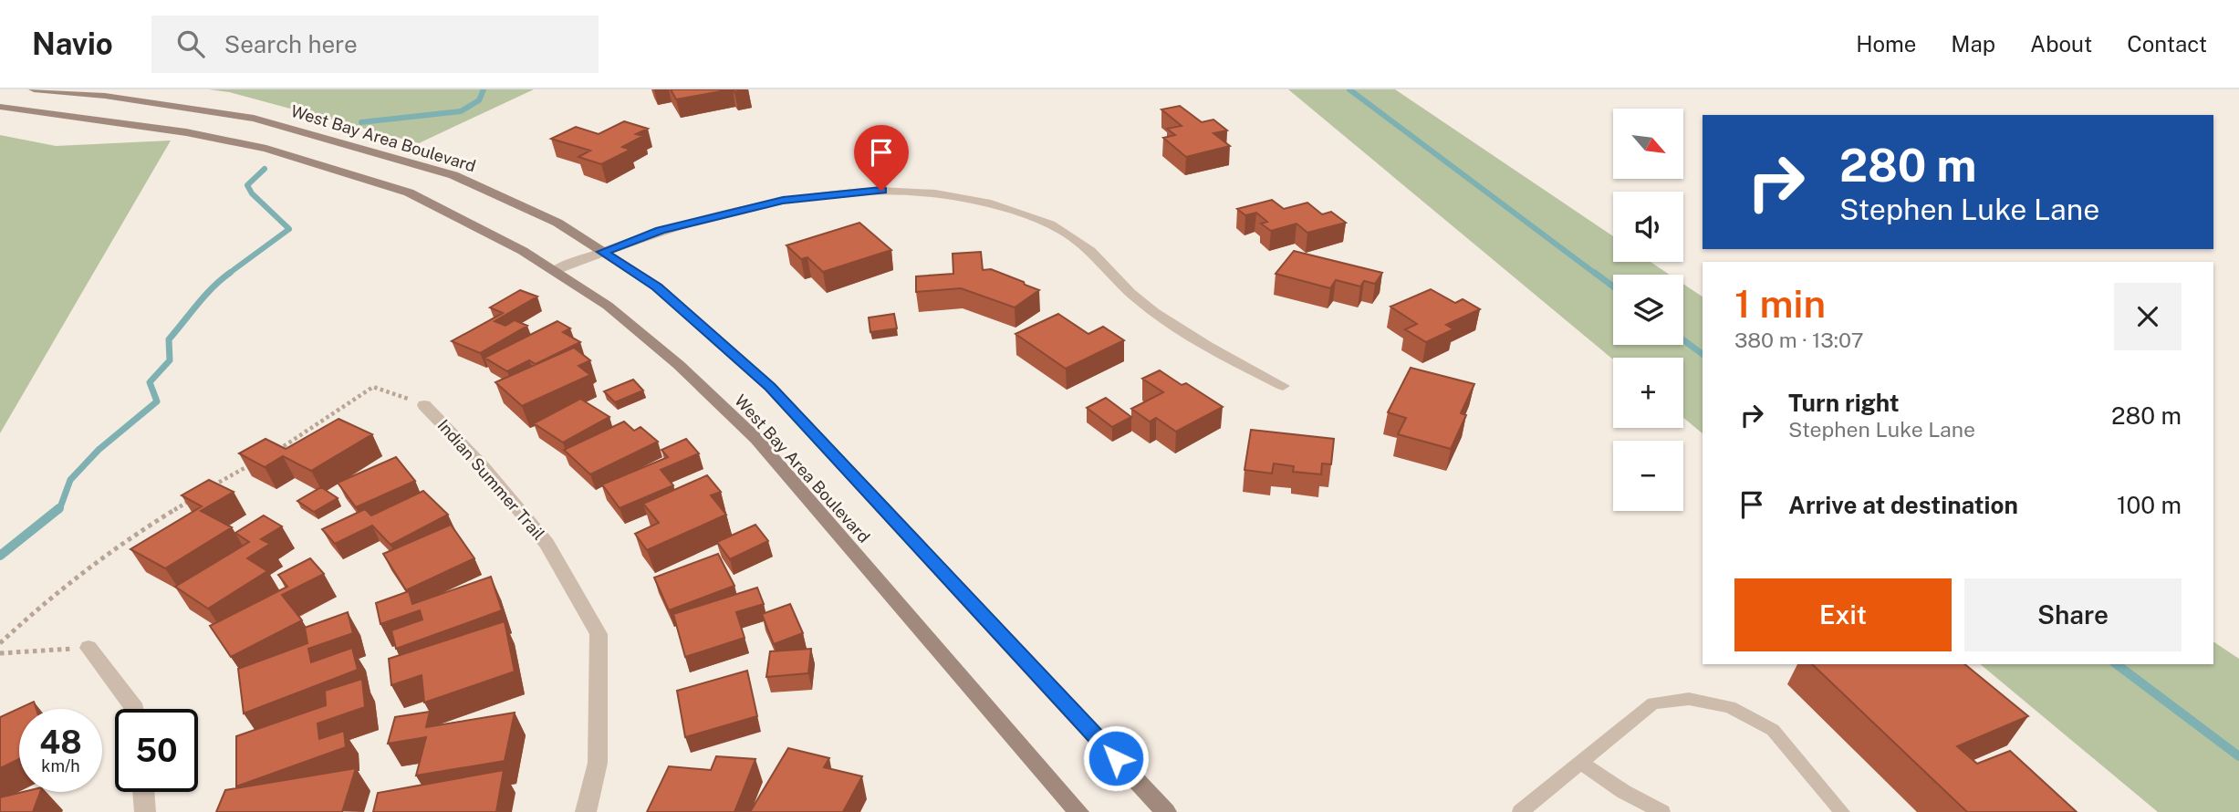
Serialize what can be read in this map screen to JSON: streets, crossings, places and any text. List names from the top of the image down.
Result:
{
  "streets": {
    "main road": ["West Bay Area Boulevard"],
    "street": ["Indian Summer Trail"]
  },
  "north": "bottom right",
  "page": {
    "header": "Navio",
    "search": "Search here",
    "nav": [
      "Home",
      "Map",
      "About",
      "Contact"
    ],
    "map_buttons": ["+", "−"],
    "turn": ["280 m", "Stephen Luke Lane"],
    "heading": ["1 min", "380 m · 13:07"],
    "list": [
      {
        "name": "Turn right",
        "note": "Stephen Luke Lane",
        "value": "280 m"
      },
      {
        "name": "Arrive at destination",
        "value": "100 m"
      }
    ],
    "buttons": ["Exit", "Share"],
    "speed": "48 km/h",
    "limit": "50"
  }
}
